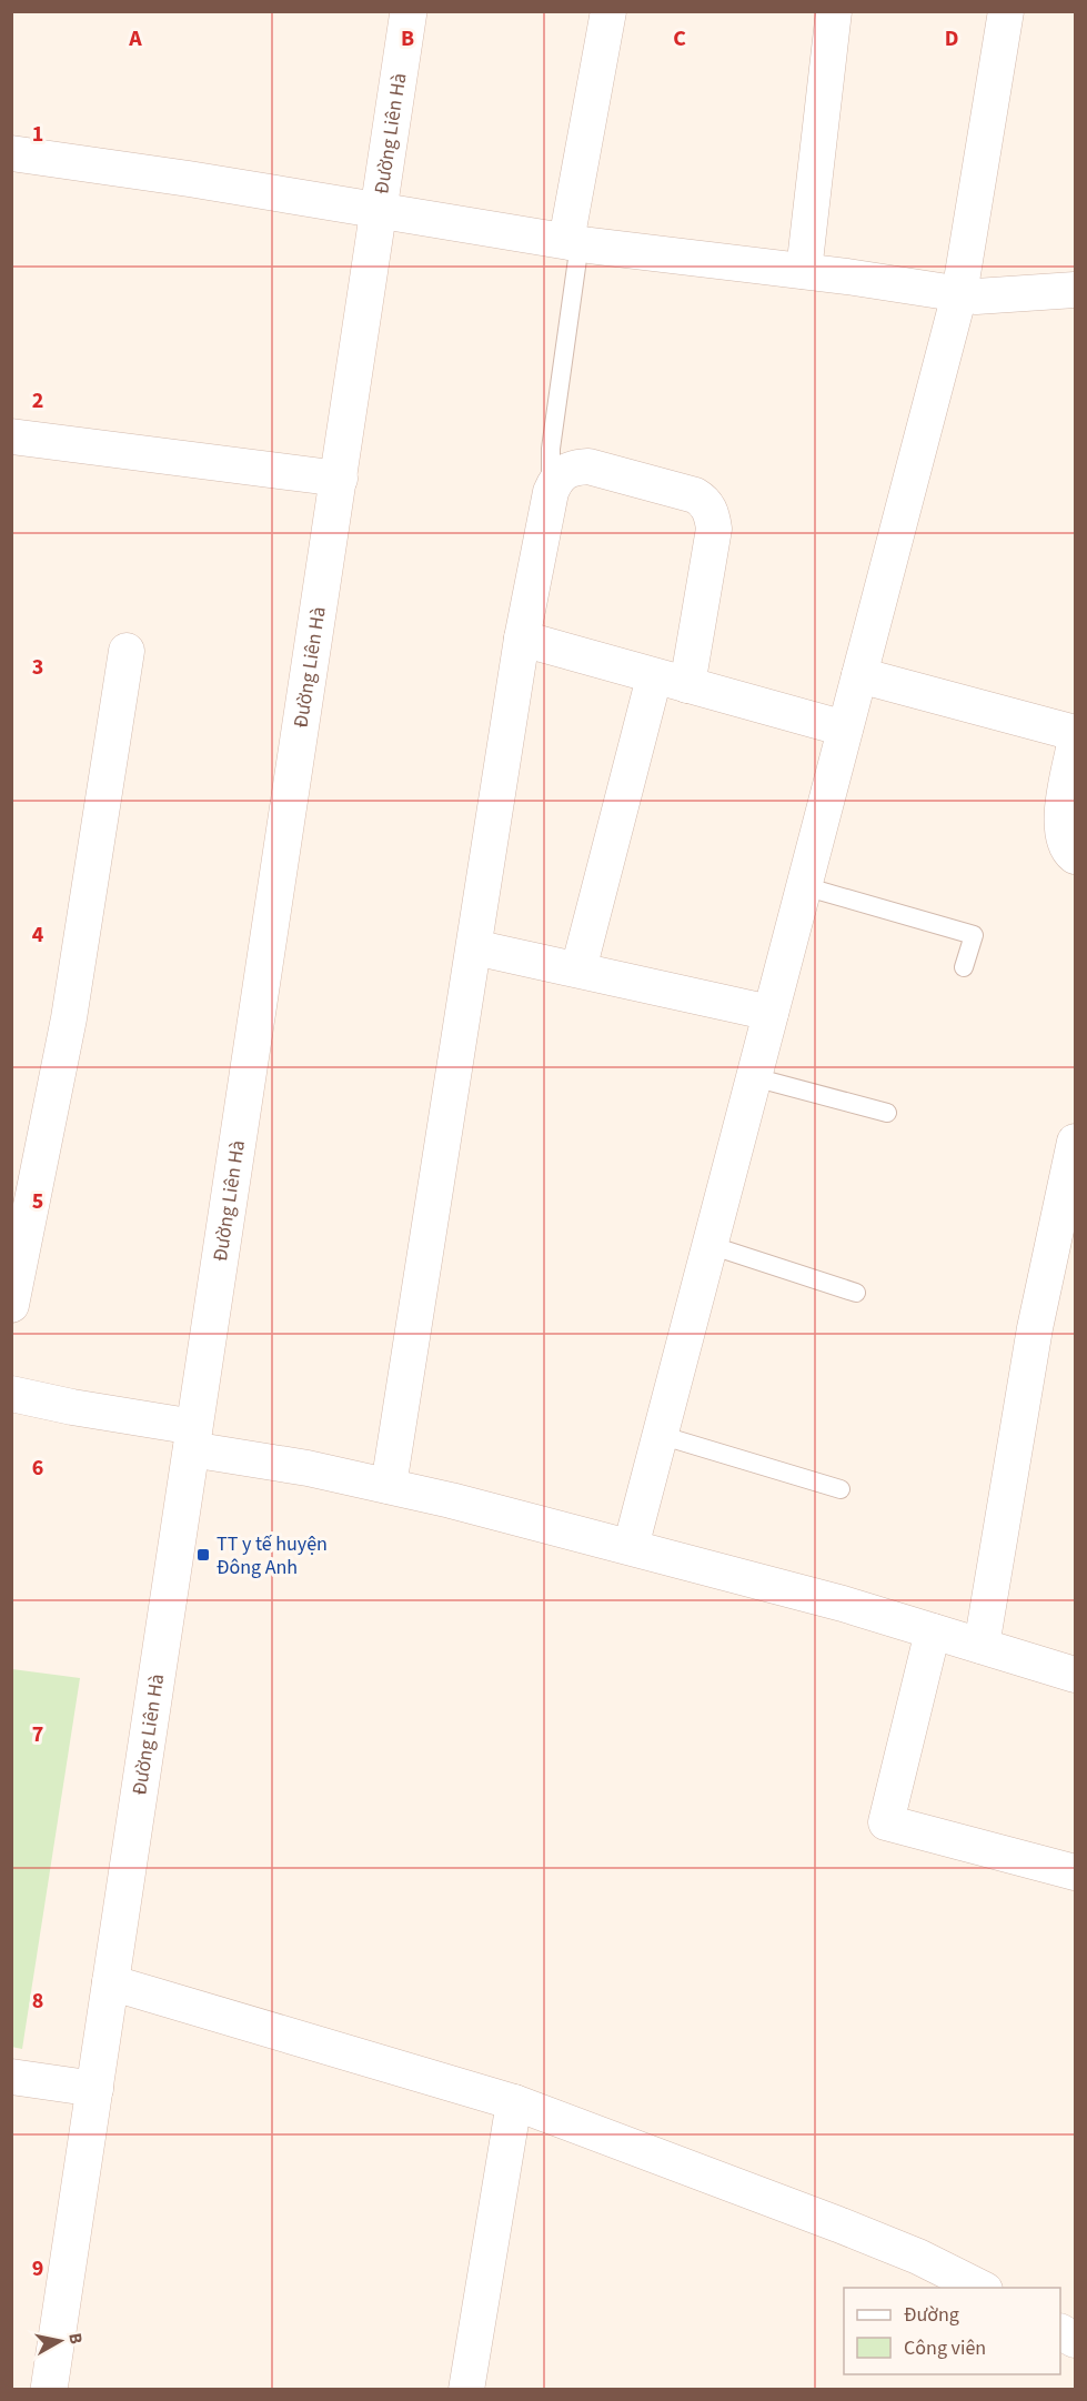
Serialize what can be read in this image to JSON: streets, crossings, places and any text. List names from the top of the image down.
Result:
{
  "streets": {
    "main road": ["Đường Liên Hà"]
  },
  "places": {
    "transit": ["TT y tế huyện Đông Anh"]
  },
  "legend": ["Đường", "Công viên"],
  "north": "right",
  "grid": {
    "columns": [
      "A",
      "B",
      "C",
      "D"
    ],
    "rows": [
      "1",
      "2",
      "3",
      "4",
      "5",
      "6",
      "7",
      "8",
      "9"
    ]
  }
}
